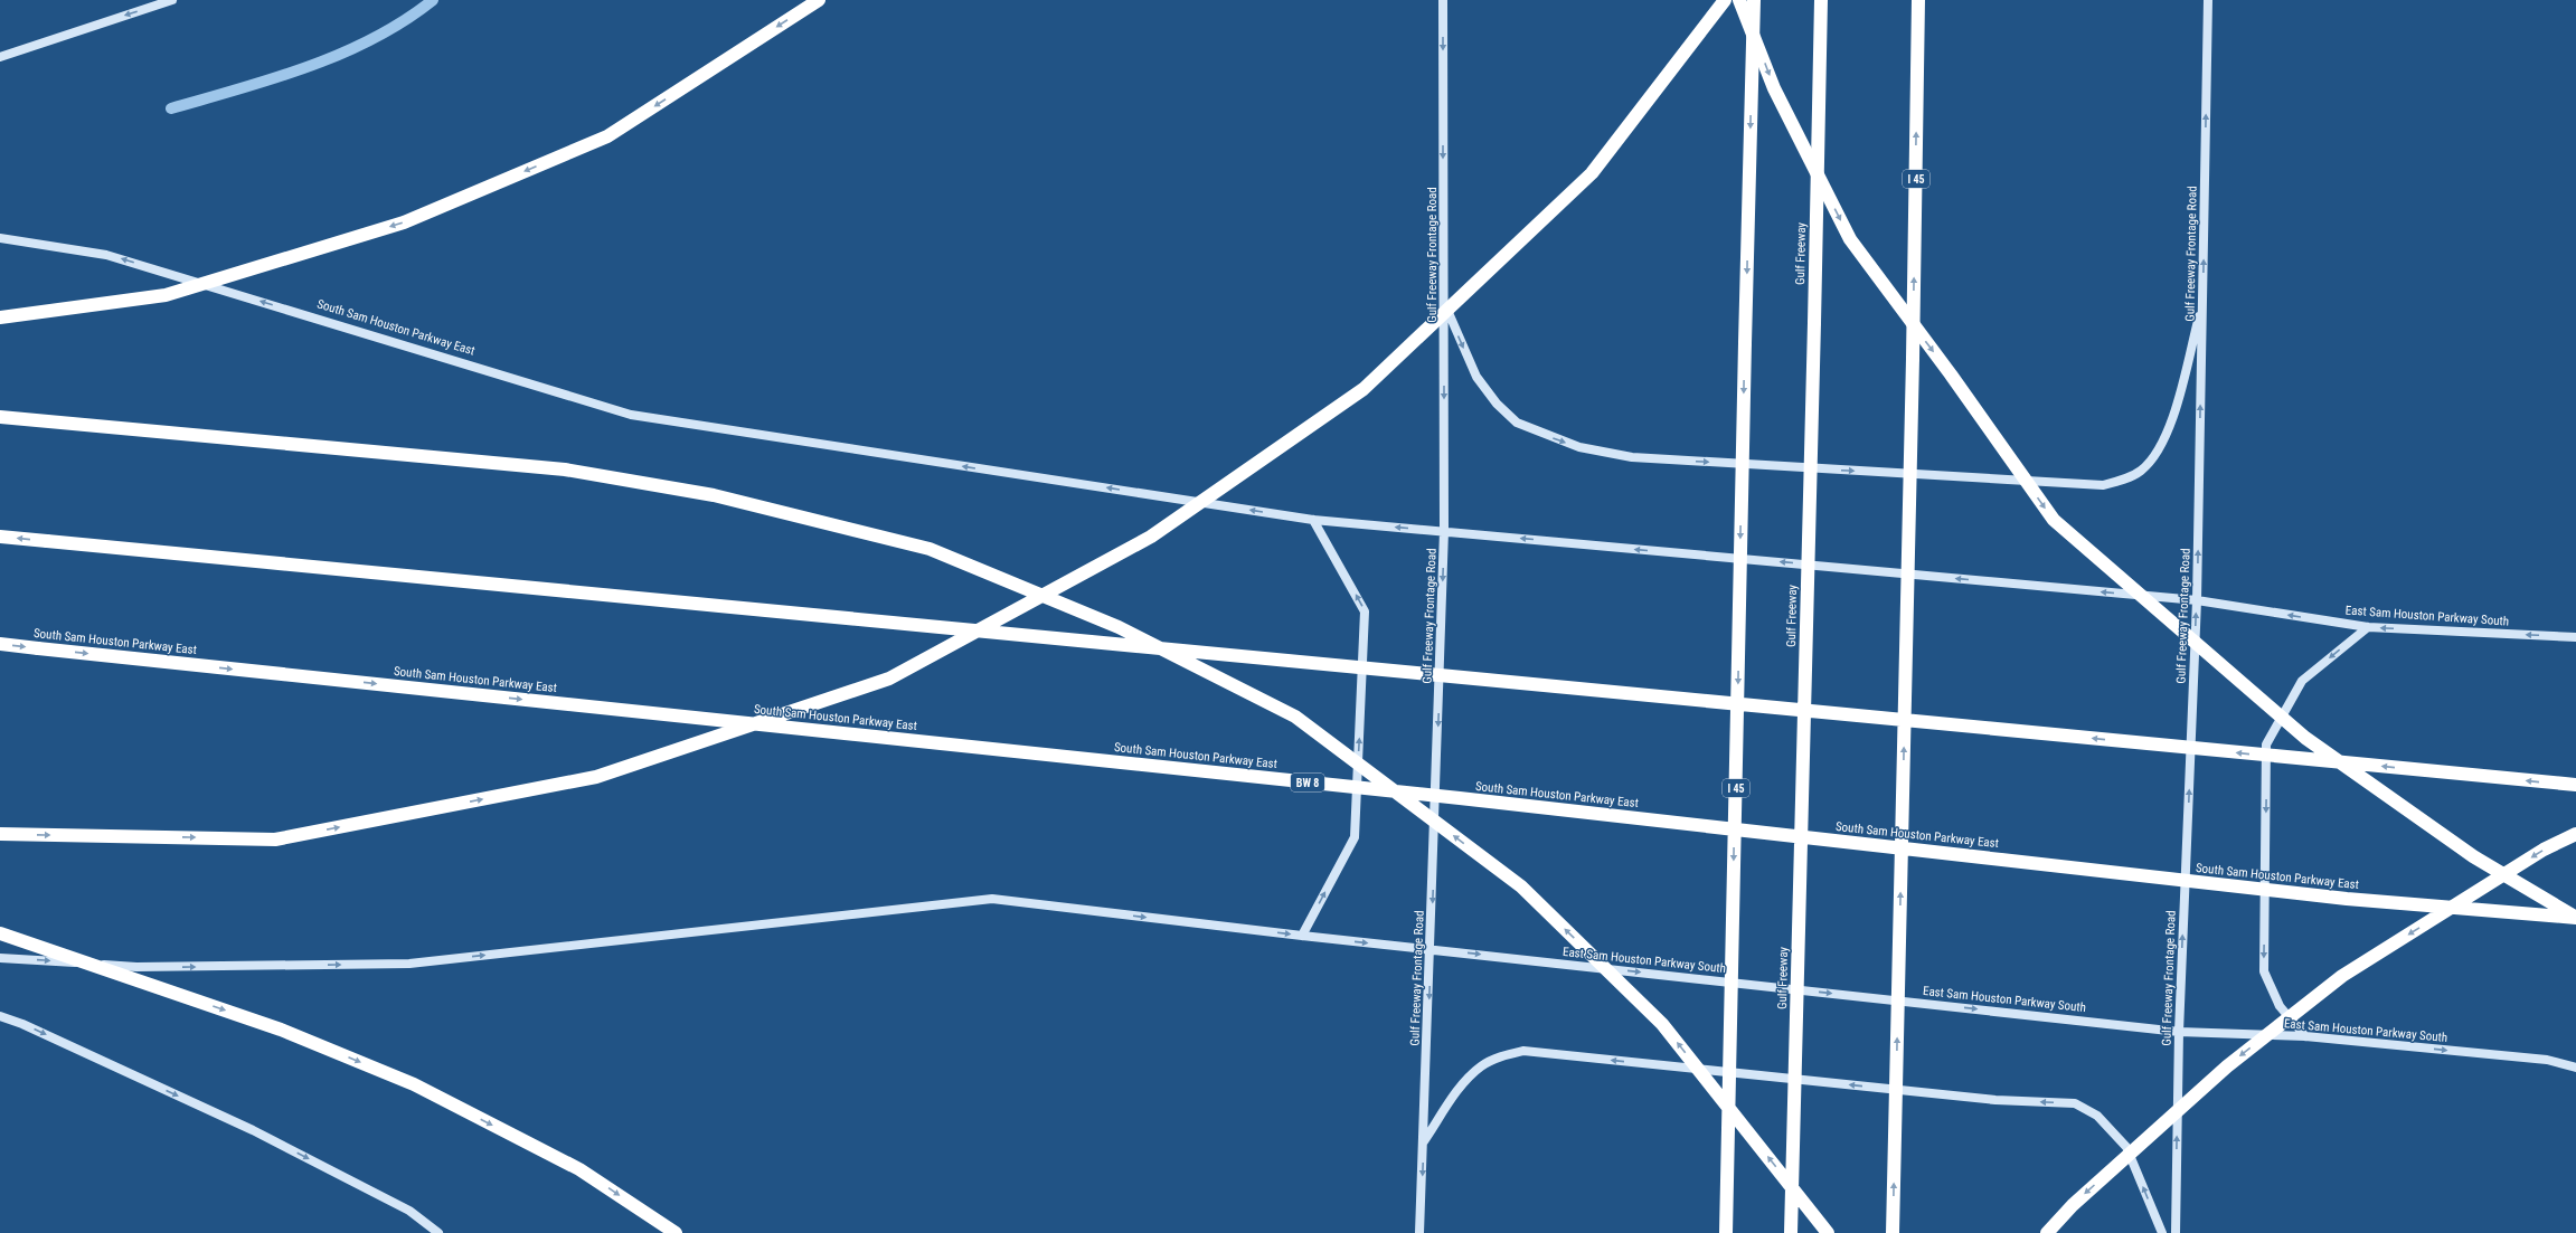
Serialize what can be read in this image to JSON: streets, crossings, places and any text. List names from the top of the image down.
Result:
{
  "streets": {
    "highway": [
      "I 45",
      "Gulf Freeway",
      "South Sam Houston Parkway East",
      "BW 8"
    ],
    "main road": ["Gulf Freeway Frontage Road", "East Sam Houston Parkway South"]
  },
  "crossings": [
    ["Gulf Freeway Frontage Road", "South Sam Houston Parkway East"],
    ["Gulf Freeway Frontage Road", "East Sam Houston Parkway South"],
    ["South Sam Houston Parkway East", "East Sam Houston Parkway South"]
  ]
}
